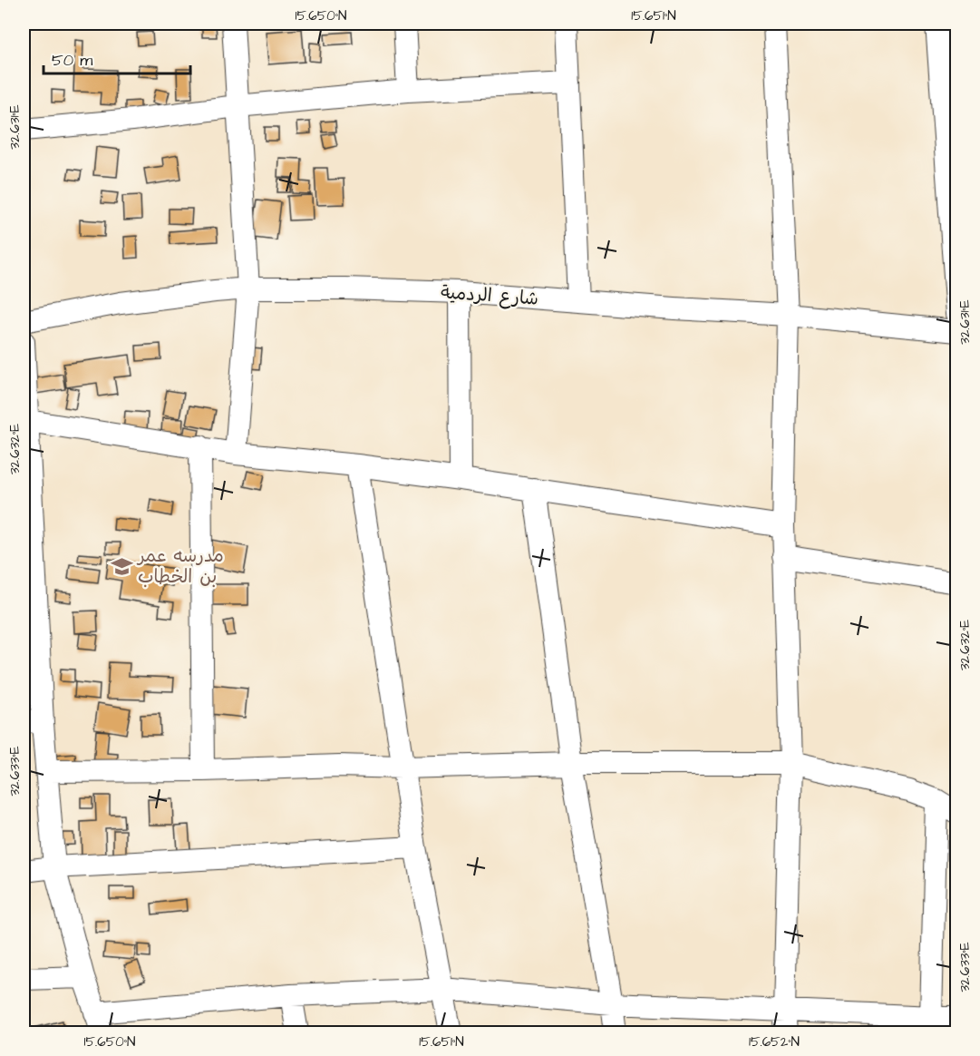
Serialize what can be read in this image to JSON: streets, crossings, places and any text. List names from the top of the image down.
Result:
{
  "streets": {
    "street": ["شارع الردمية"]
  },
  "places": {
    "school or university": ["مدرسه عمر بن الخطاب"]
  },
  "scale_bar": "50 m",
  "coordinates": [
    "15.650°N",
    "15.651°N",
    "32.631°E",
    "32.632°E",
    "32.633°E",
    "15.652°N"
  ]
}
